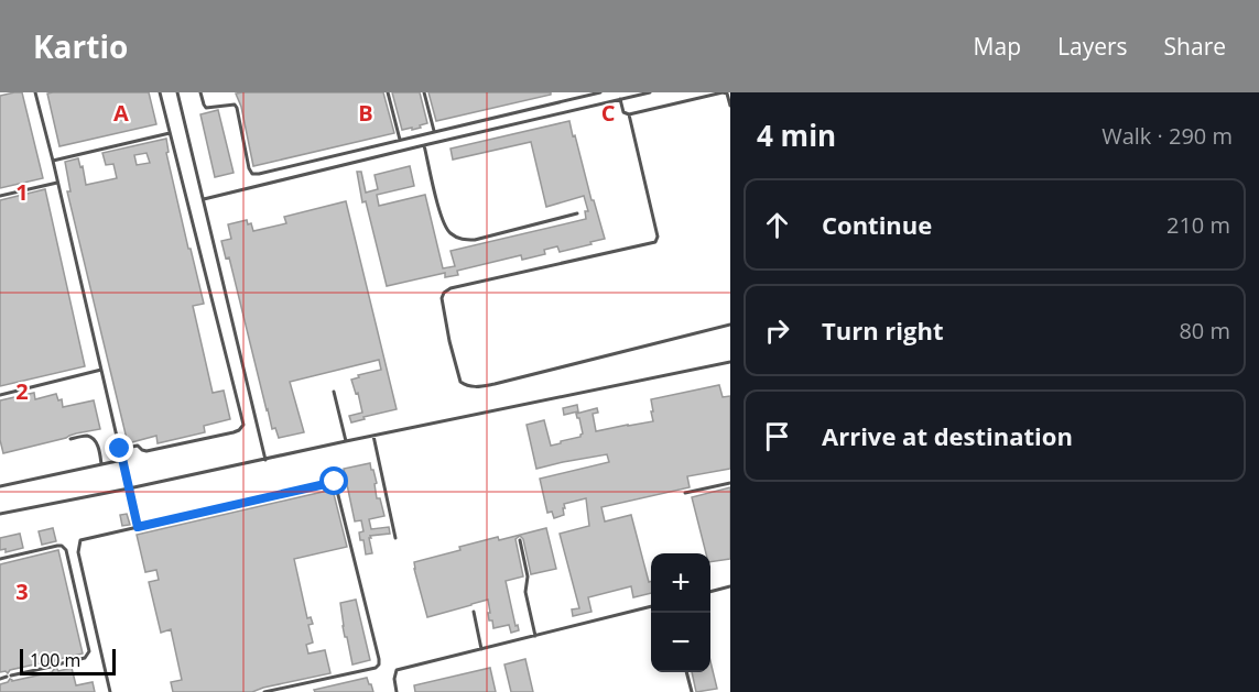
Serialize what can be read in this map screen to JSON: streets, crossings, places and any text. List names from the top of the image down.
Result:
{
  "scale_bar": "100 m",
  "page": {
    "header": "Kartio",
    "nav": ["Map", "Layers", "Share"],
    "heading": ["4 min", "Walk · 290 m"],
    "list": [
      ["Continue", "210 m"],
      ["Turn right", "80 m"],
      "Arrive at destination"
    ],
    "map_buttons": ["+", "−"],
    "scale": "100 m"
  },
  "grid": {
    "columns": ["A", "B", "C"],
    "rows": ["1", "2", "3"]
  }
}
